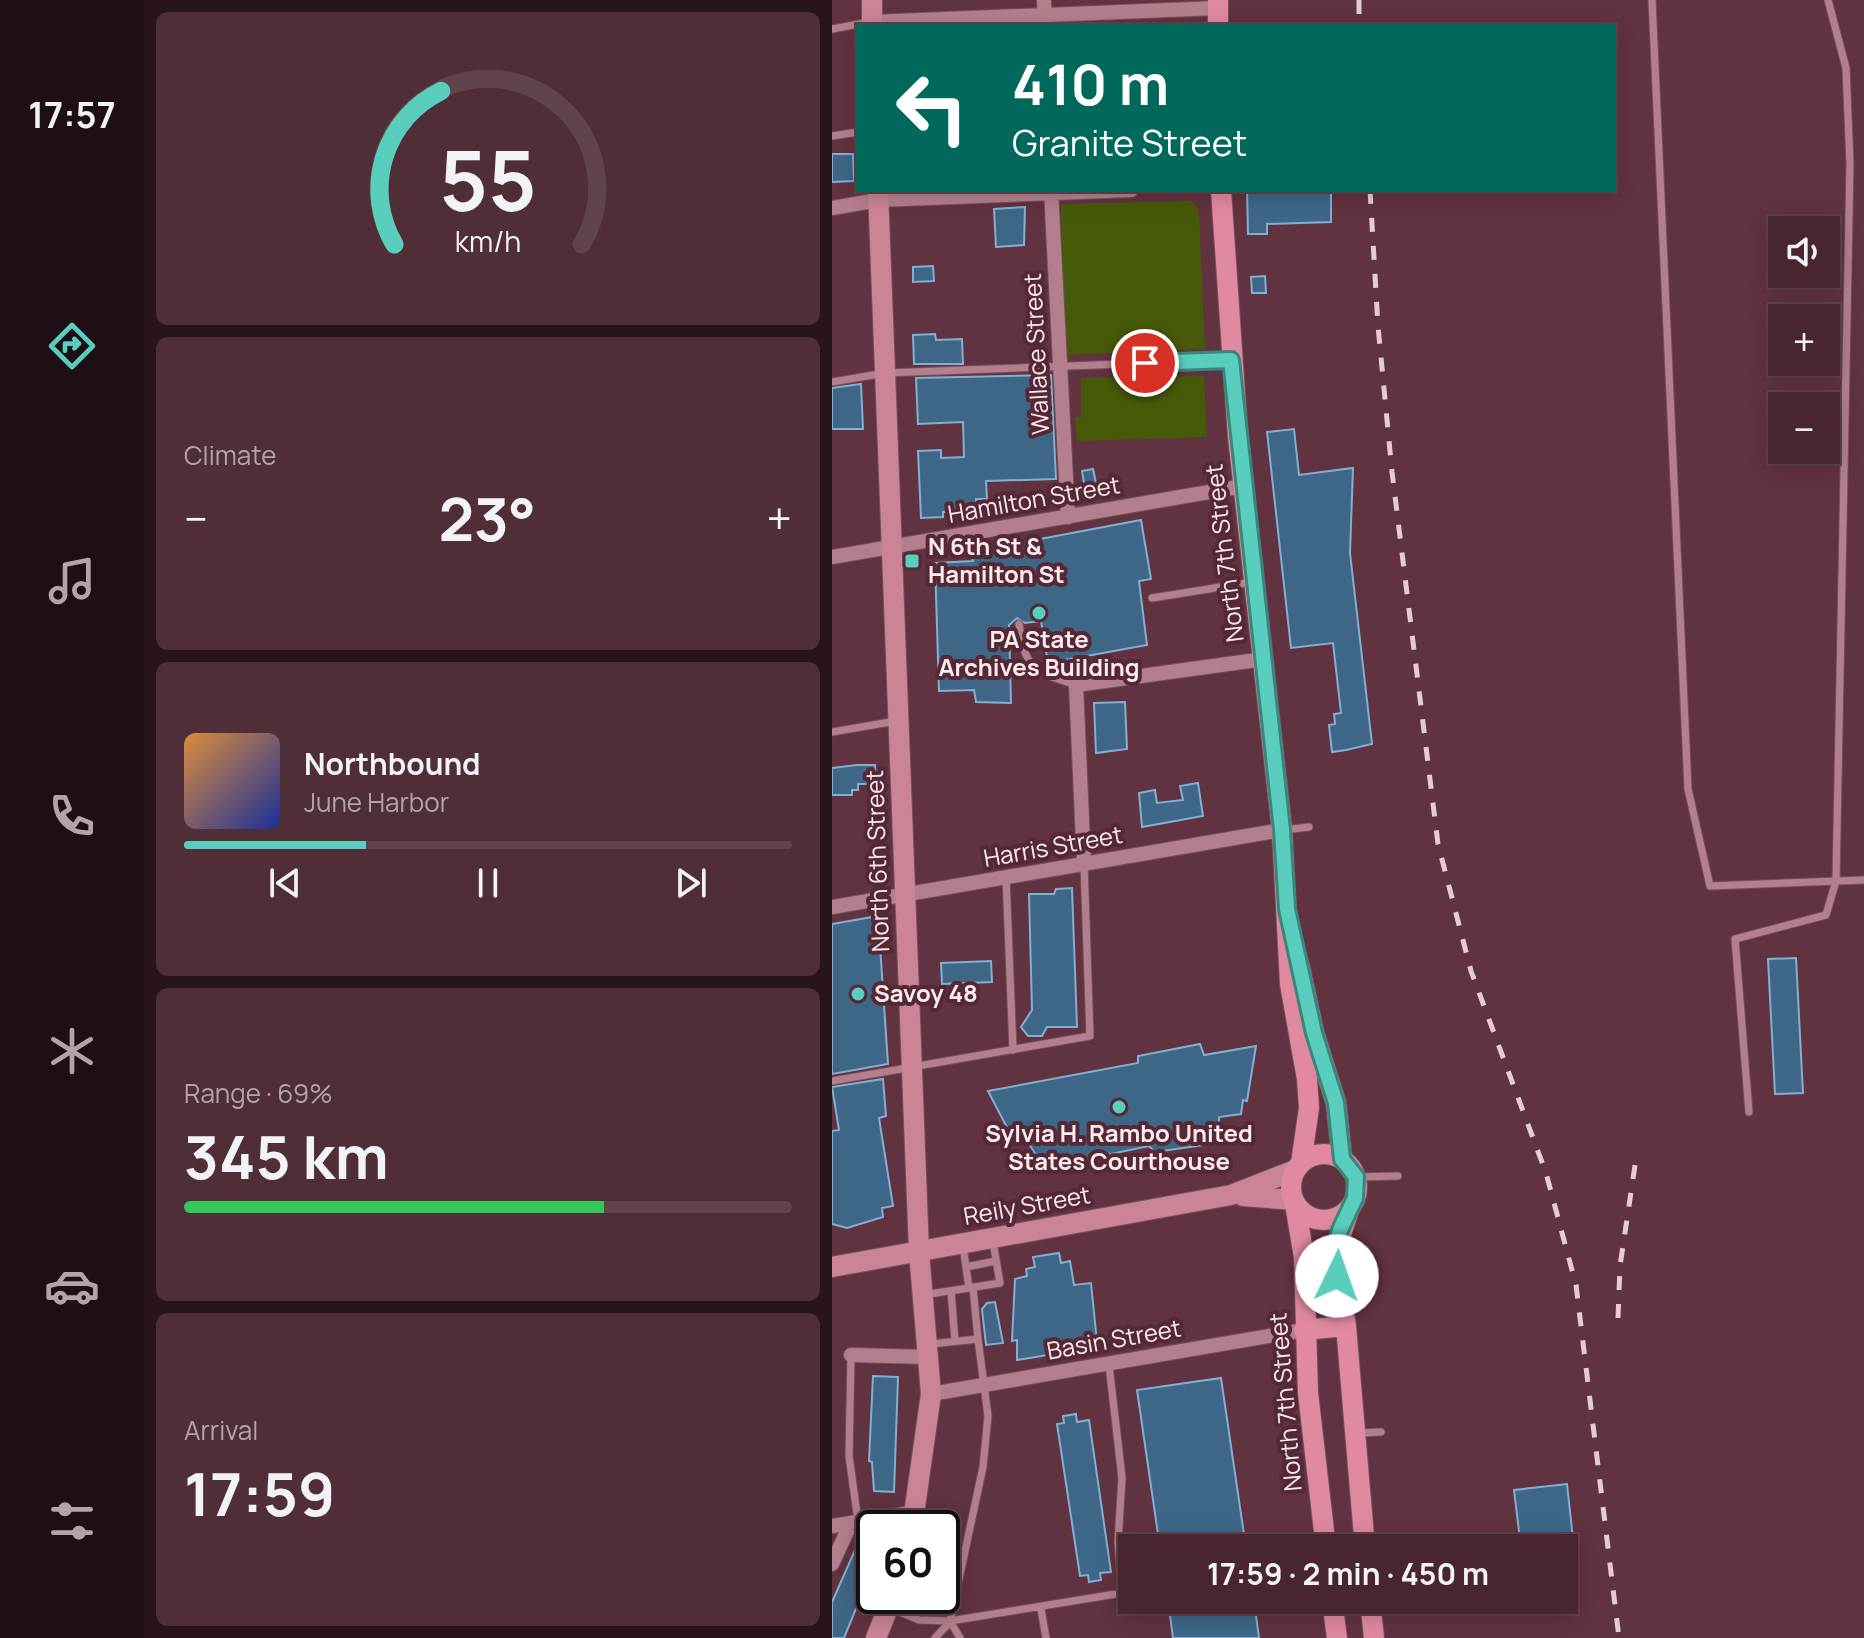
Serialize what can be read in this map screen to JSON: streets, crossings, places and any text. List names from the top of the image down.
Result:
{
  "streets": {
    "main road": ["North 7th Street", "North 6th Street", "Reily Street"],
    "street": [
      "Wallace Street",
      "Hamilton Street",
      "Harris Street",
      "Basin Street"
    ]
  },
  "crossings": [
    ["Wallace Street", "Hamilton Street"],
    ["Hamilton Street", "North 7th Street"],
    ["Hamilton Street", "North 6th Street"],
    ["North 7th Street", "Harris Street"],
    ["North 7th Street", "Reily Street"],
    ["North 7th Street", "Basin Street"],
    ["Harris Street", "North 6th Street"],
    ["North 6th Street", "Reily Street"],
    ["North 6th Street", "Basin Street"]
  ],
  "places": {
    "transit": ["N 6th St & Hamilton St"],
    "other": ["PA State Archives Building", "Savoy 48", "Sylvia H. Rambo United States Courthouse"]
  },
  "page": {
    "tabs": "17:57",
    "turn": ["410 m", "Granite Street"],
    "map_buttons": ["+", "−"],
    "tile": [
      "Climate",
      ["Range · 69%", "345 km"],
      ["Arrival", "17:59"]
    ],
    "heat": ["−", "23°", "+"],
    "song": ["Northbound", "June Harbor"],
    "limit": "60",
    "trip": "17:59 · 2 min · 450 m",
    "gauge": ["55", "km/h"]
  }
}
